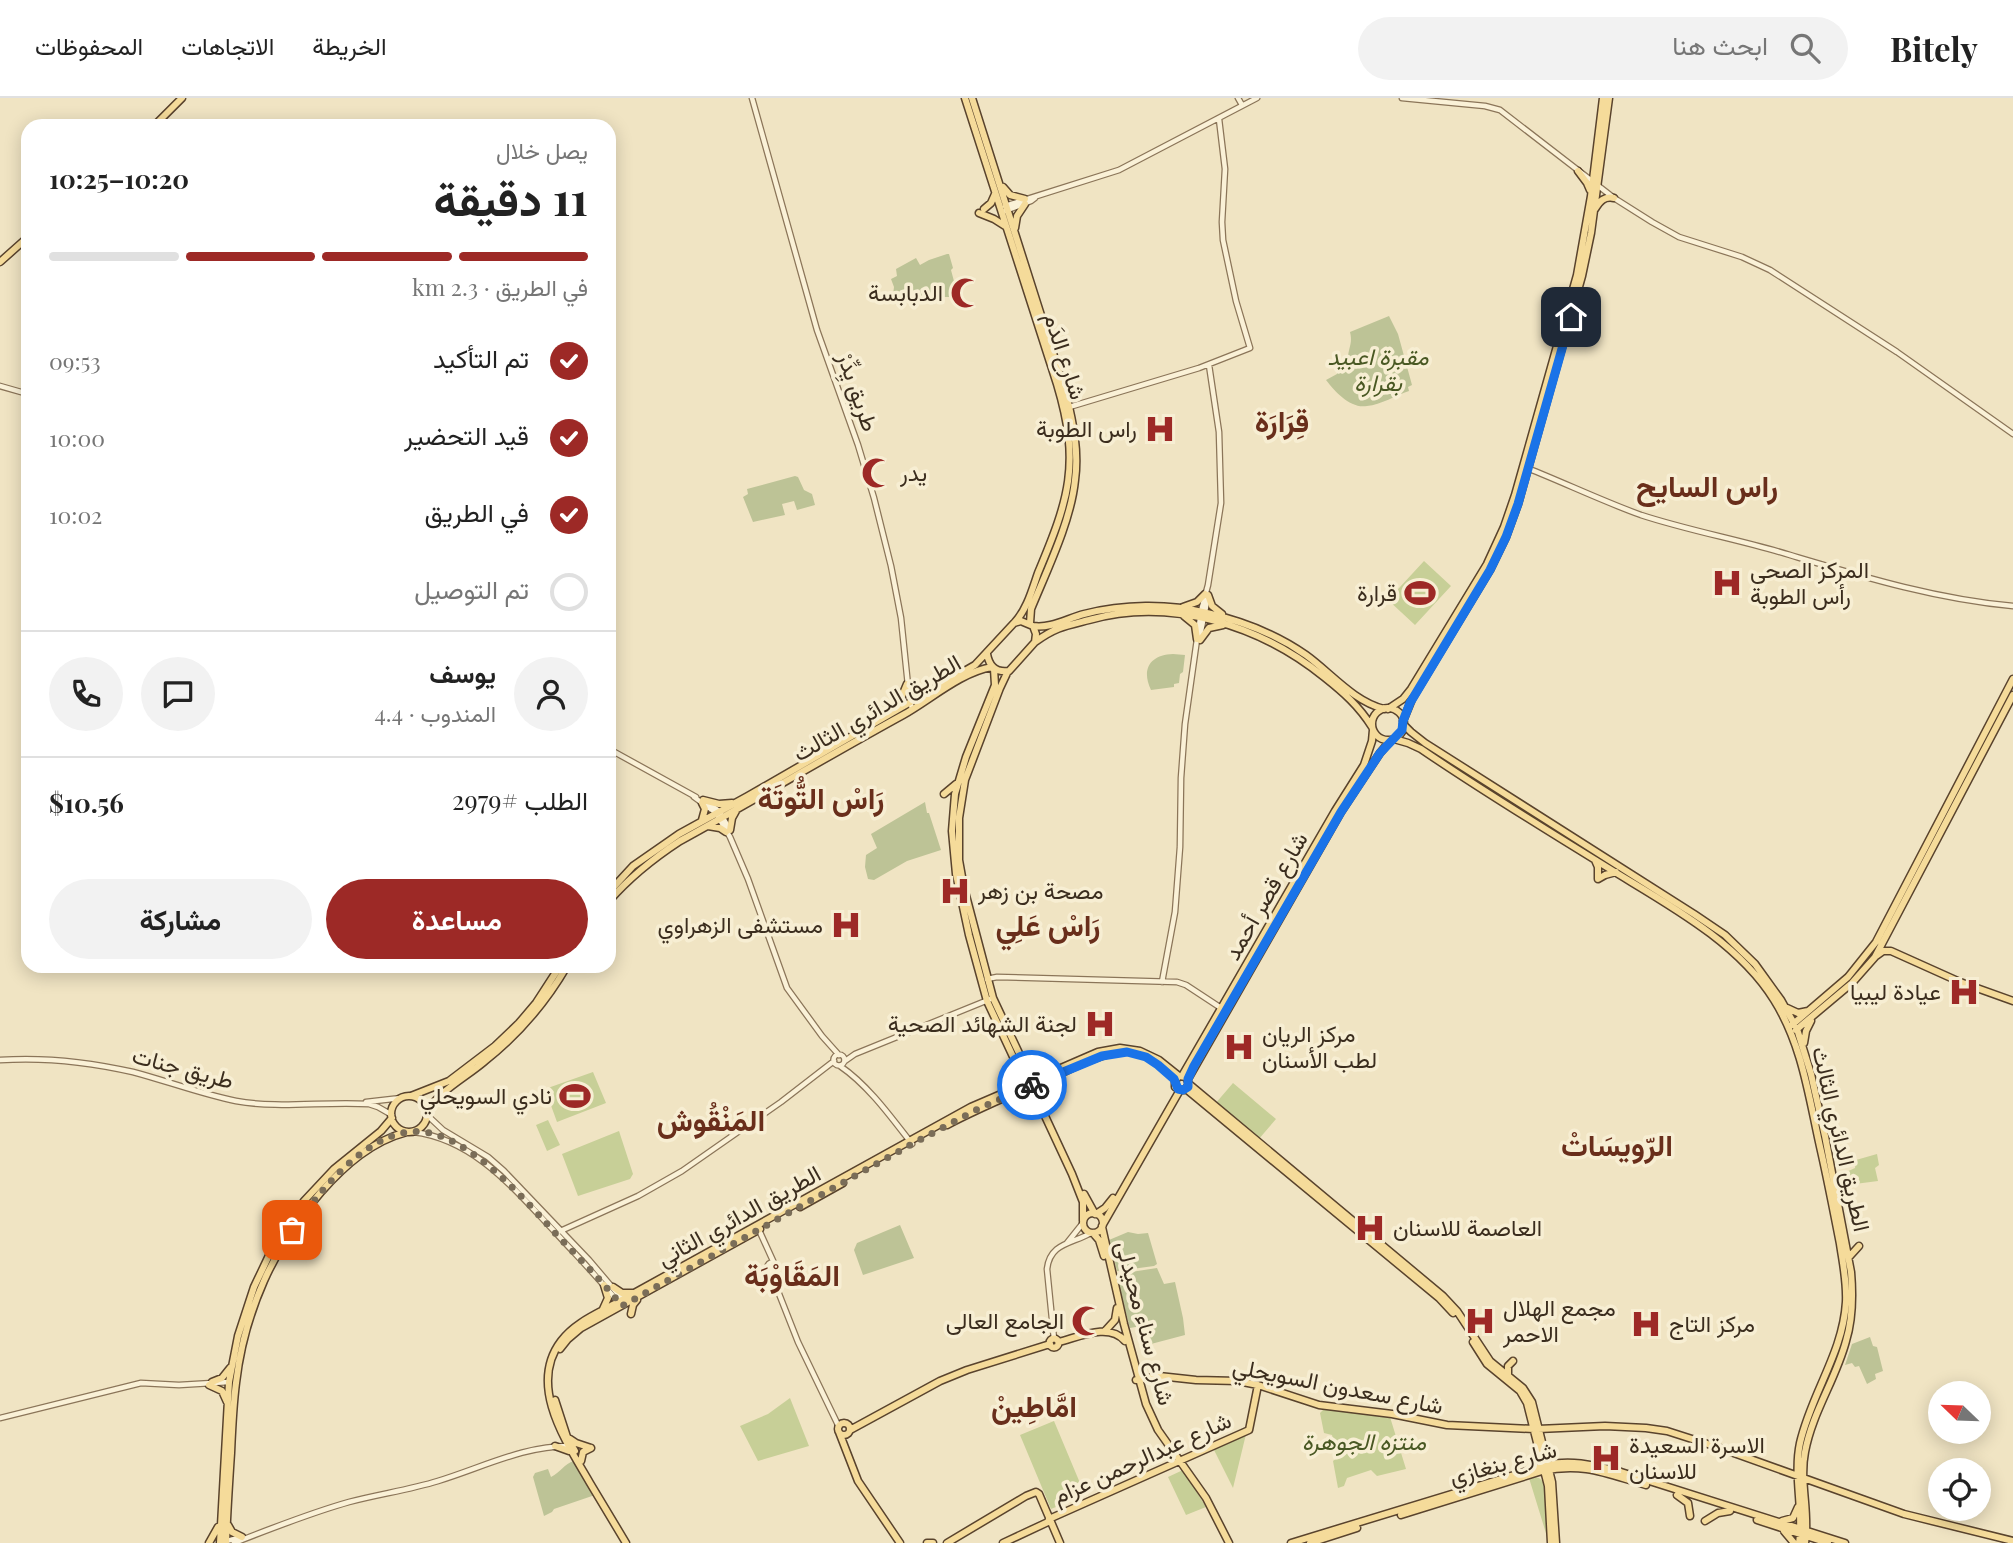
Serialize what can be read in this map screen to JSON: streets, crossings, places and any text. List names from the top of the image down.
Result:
{
  "streets": {
    "main road": [
      "شارع الدَم",
      "الطريق الدائري الثالث",
      "شارع قصر أحمد",
      "الطريق الدائري الثاني",
      "شارع سناء محيدلى",
      "شارع سعدون السويحلي",
      "شارع بنغازي"
    ],
    "street": ["طريق يِدِّرْ", "طريق جنات"]
  },
  "crossings": [
    ["شارع الدَم", "الطريق الدائري الثالث"],
    ["طريق يِدِّرْ", "الطريق الدائري الثالث"],
    ["الطريق الدائري الثالث", "شارع قصر أحمد"],
    ["الطريق الدائري الثالث", "شارع سعدون السويحلي"],
    ["الطريق الدائري الثالث", "شارع بنغازي"],
    ["شارع قصر أحمد", "الطريق الدائري الثاني"],
    ["شارع قصر أحمد", "شارع سناء محيدلى"],
    ["الطريق الدائري الثاني", "شارع سعدون السويحلي"],
    ["الطريق الدائري الثاني", "شارع بنغازي"],
    ["شارع سناء محيدلى", "شارع سعدون السويحلي"]
  ],
  "districts": [
    "قِرَارَة",
    "راس السايح",
    "رَاسْ التُّوتَة",
    "رَاسْ عَلِي",
    "المَنْقُوش",
    "الرّويسَاتْ",
    "المَقَاوْبَة",
    "امَّاطِينْ"
  ],
  "parks": ["مقبرة اعبيد بقرارة", "منتزه الجوهرة"],
  "places": {
    "mosque": ["الدبابسة", "يدر", "الجامع العالى"],
    "hospital": [
      "راس الطوبة",
      "المركز الصحي رأس الطوبة",
      "مصحة بن زهر",
      "مستشفى الزهراوي",
      "عيادة ليبيا",
      "لجنة الشهائد الصحية",
      "مركز الريان لطب الأسنان",
      "العاصمة للاسنان",
      "مجمع الهلال الاحمر",
      "مركز التاج",
      "الاسرة السعيدة للاسنان"
    ],
    "sports": ["قرارة", "نادي السويحلي"]
  },
  "north": "top left",
  "page": {
    "header": "Bitely",
    "search": "ابحث هنا",
    "nav": ["الخريطة", "الاتجاهات", "المحفوظات"],
    "heading": ["11 دقيقة", "يصل خلال", "10:20–10:25"],
    "panel": [
      "يوسف",
      "المندوب · 4.4",
      "الطلب #2979",
      "$10.56"
    ],
    "bar": "في الطريق · 2.3 km",
    "list": [
      ["تم التأكيد", "09:53"],
      ["قيد التحضير", "10:00"],
      ["في الطريق", "10:02"],
      "تم التوصيل"
    ],
    "buttons": ["مساعدة", "مشاركة"]
  }
}
